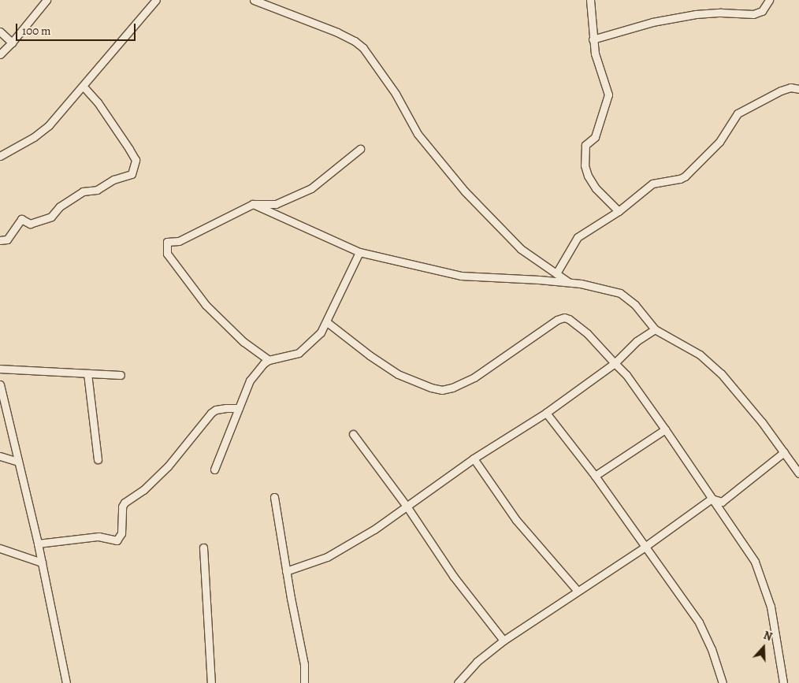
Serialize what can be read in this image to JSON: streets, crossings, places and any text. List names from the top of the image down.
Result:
{
  "scale_bar": "100 m",
  "north": "top"
}
